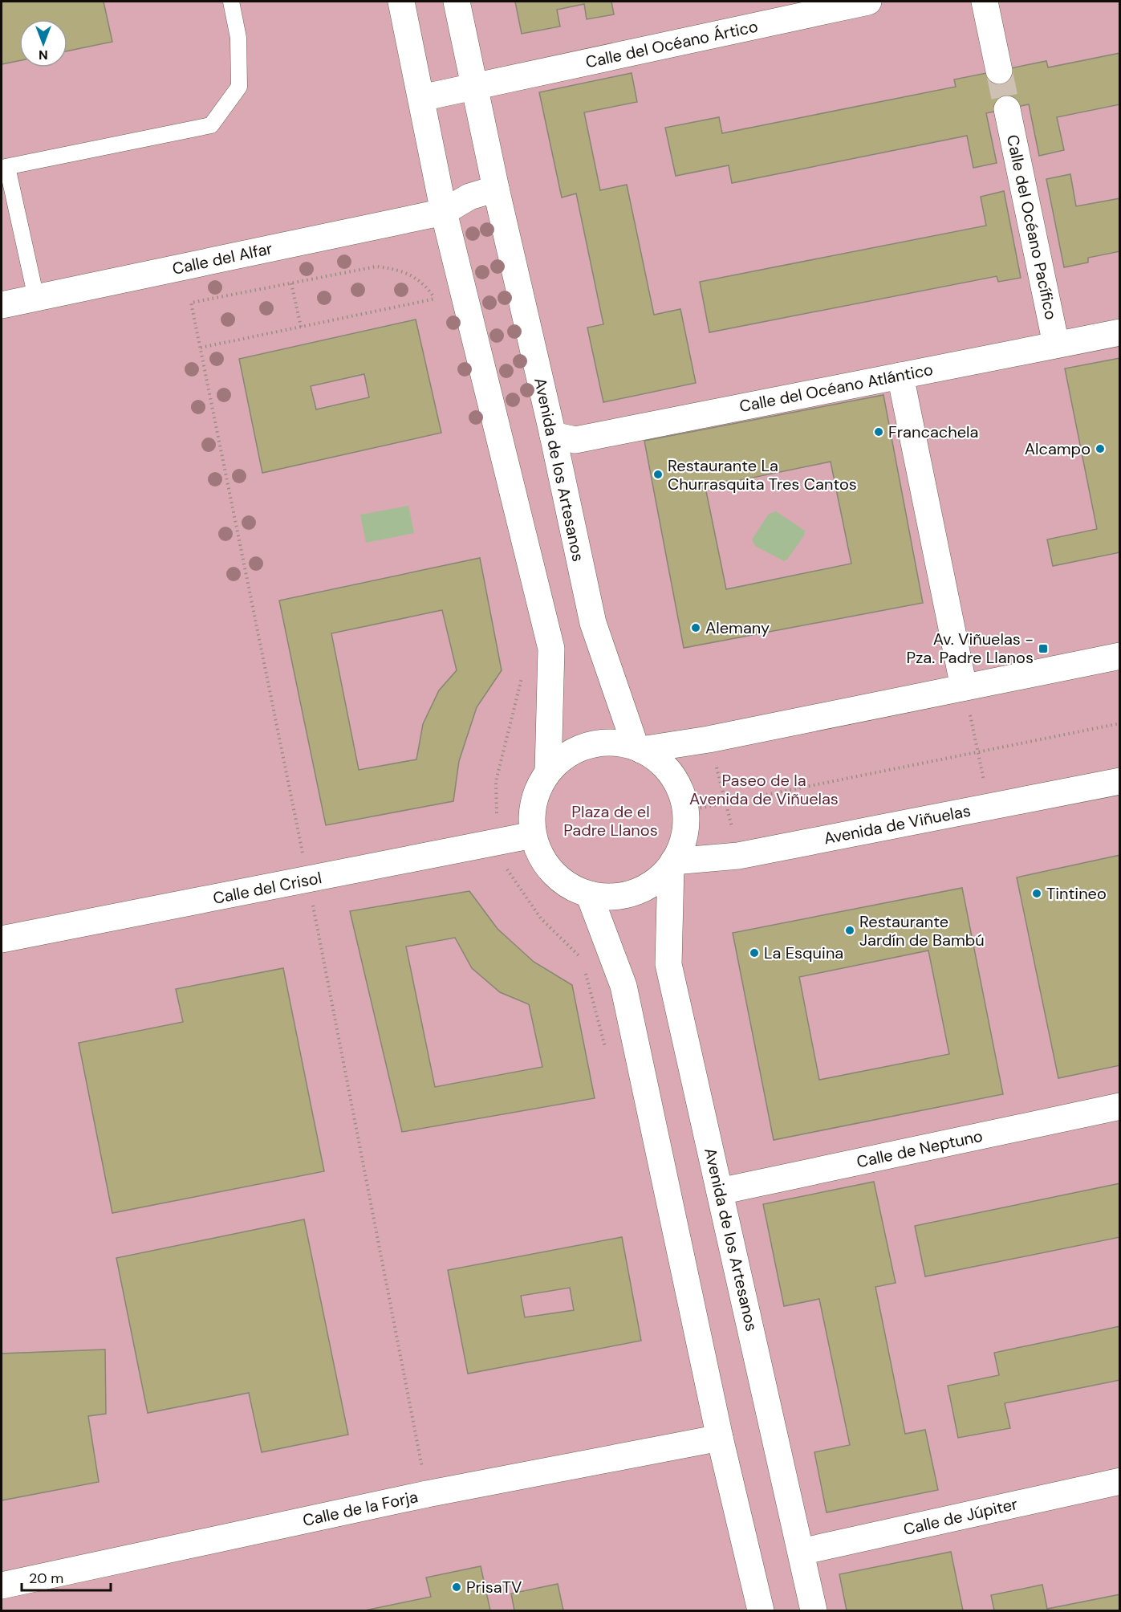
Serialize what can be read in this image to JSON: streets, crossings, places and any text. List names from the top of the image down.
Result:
{
  "streets": {
    "street": [
      "Calle del Océano Ártico",
      "Calle del Océano Pacífico",
      "Calle del Alfar",
      "Calle del Océano Atlántico",
      "Avenida de los Artesanos",
      "Avenida de Viñuelas",
      "Calle del Crisol",
      "Calle de Neptuno",
      "Calle de la Forja",
      "Calle de Júpiter"
    ]
  },
  "crossings": [
    ["Calle del Océano Ártico", "Avenida de los Artesanos"],
    ["Calle del Océano Pacífico", "Calle del Océano Atlántico"],
    ["Calle del Océano Atlántico", "Avenida de los Artesanos"],
    ["Avenida de los Artesanos", "Avenida de Viñuelas"],
    ["Avenida de los Artesanos", "Calle del Crisol"],
    ["Avenida de los Artesanos", "Calle de Neptuno"],
    ["Avenida de los Artesanos", "Calle de Júpiter"],
    ["Avenida de Viñuelas", "Calle del Crisol"]
  ],
  "parks": ["Paseo de la Avenida de Viñuelas", "Plaza de el Padre Llanos"],
  "places": {
    "other": [
      "Francachela",
      "Alcampo",
      "Restaurante La Churrasquita Tres Cantos",
      "Alemany",
      "Tintineo",
      "Restaurante Jardín de Bambú",
      "La Esquina",
      "PrisaTV"
    ],
    "transit": ["Av. Viñuelas - Pza. Padre Llanos"]
  },
  "scale_bar": "20 m",
  "north": "bottom"
}
